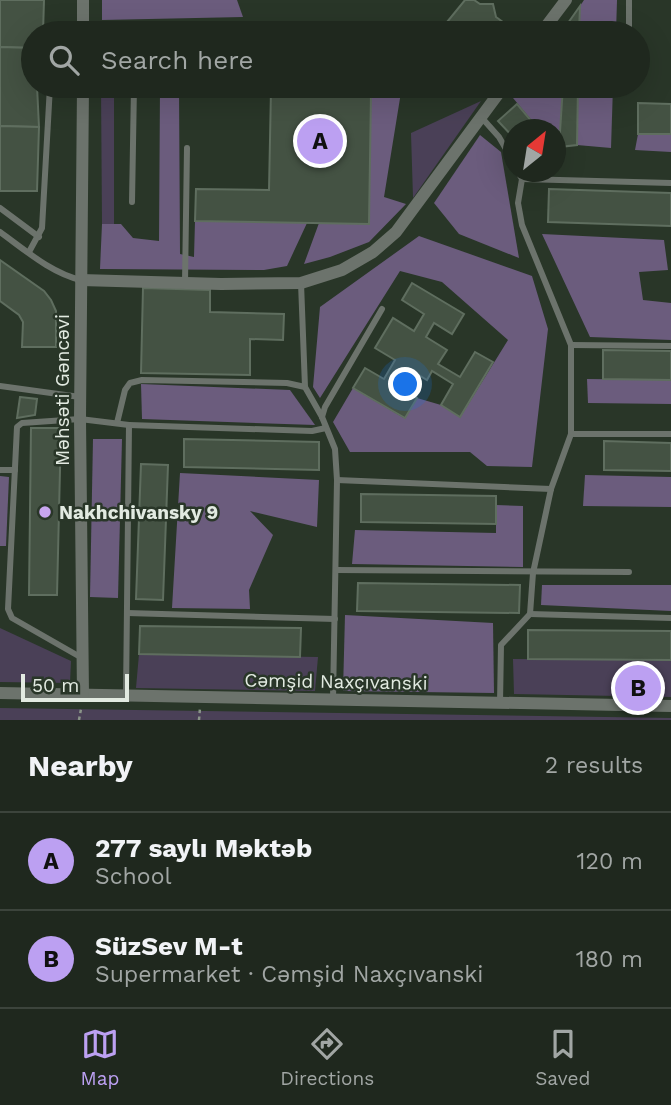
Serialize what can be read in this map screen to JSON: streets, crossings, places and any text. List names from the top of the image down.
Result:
{
  "streets": {
    "street": ["Məhsəti Gəncəvi", "Cəmşid Naxçıvanski"]
  },
  "crossings": [
    ["Məhsəti Gəncəvi", "Cəmşid Naxçıvanski"]
  ],
  "places": ["Nakhchivansky 9"],
  "scale_bar": "50 m",
  "north": "top right",
  "page": {
    "search": "Search here",
    "pins": ["A", "B"],
    "scale": "50 m",
    "heading": ["Nearby", "2 results"],
    "list": [
      {
        "mark": "A",
        "name": "277 saylı Məktəb",
        "note": "School",
        "value": "120 m"
      },
      {
        "mark": "B",
        "name": "SüzSev M-t",
        "note": "Supermarket · Cəmşid Naxçıvanski",
        "value": "180 m"
      }
    ],
    "nav": ["Map", "Directions", "Saved"]
  }
}
